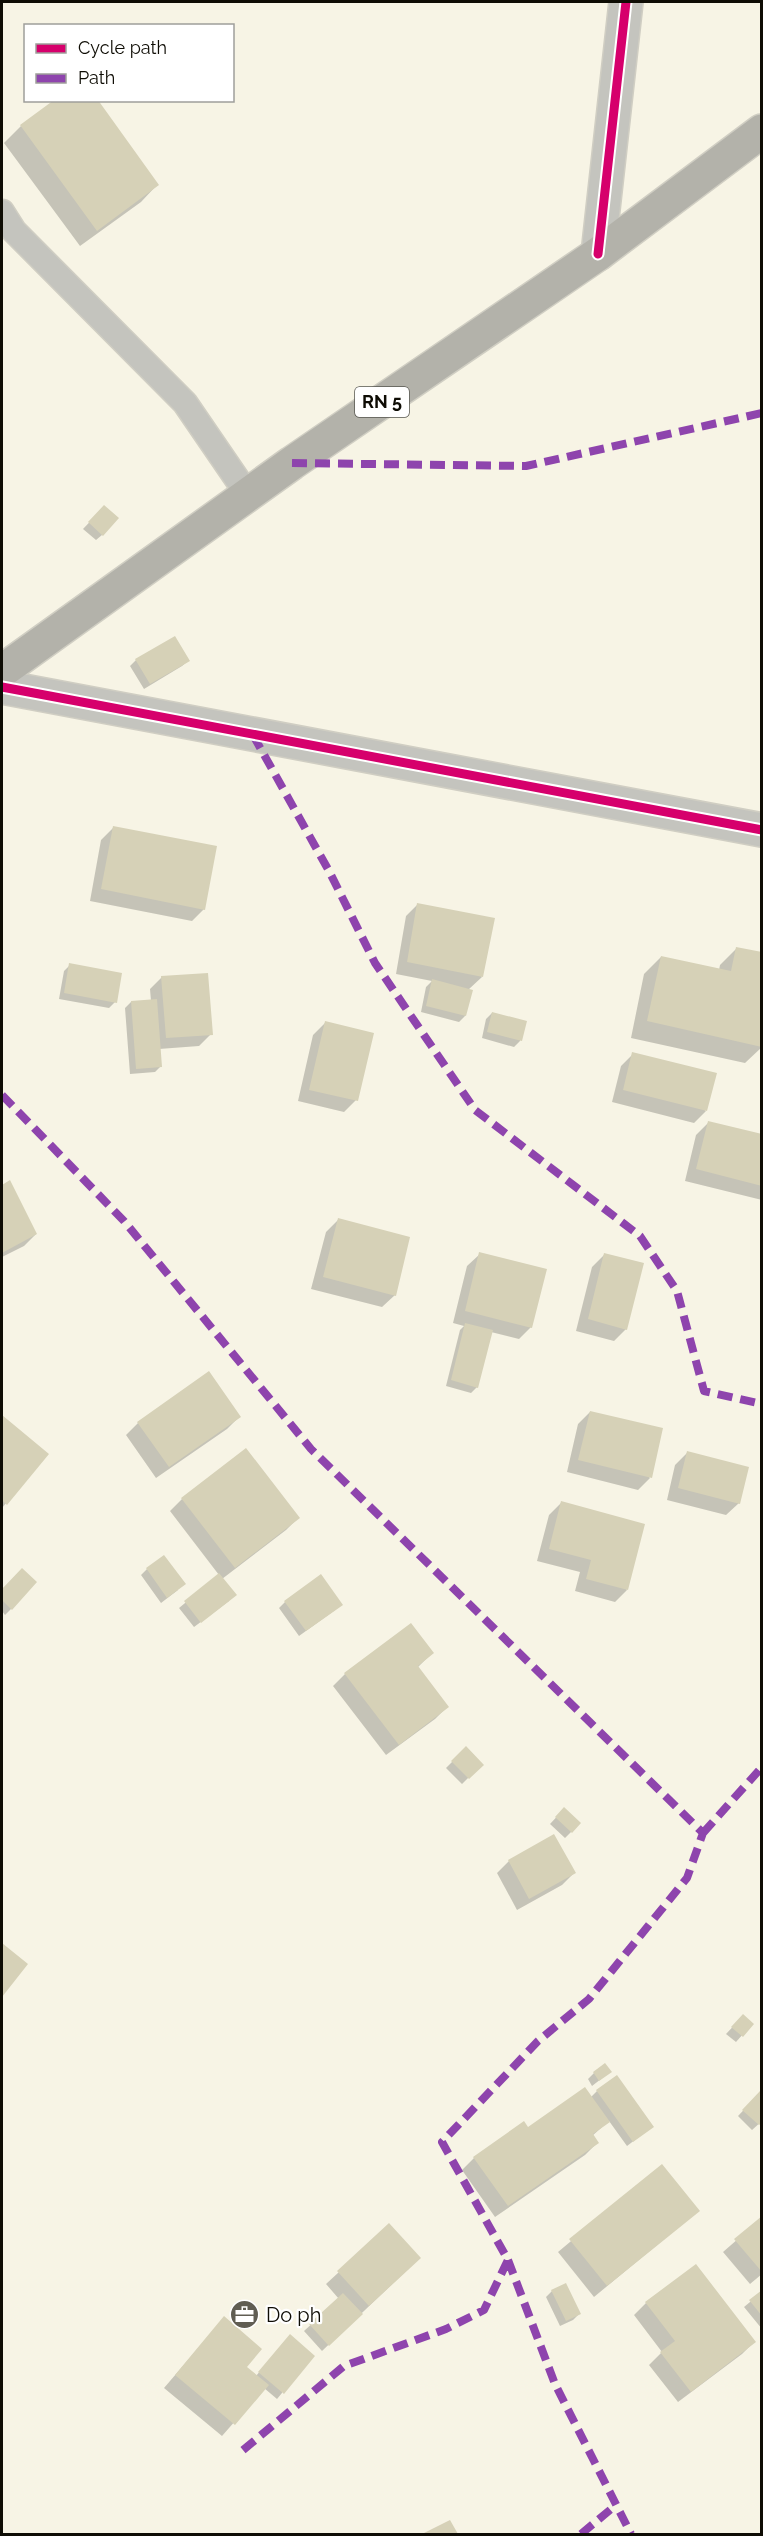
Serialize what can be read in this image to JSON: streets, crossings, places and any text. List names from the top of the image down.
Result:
{
  "streets": {
    "main road": ["RN 5"]
  },
  "places": {
    "office": ["Do ph"]
  },
  "legend": ["Cycle path", "Path"]
}
